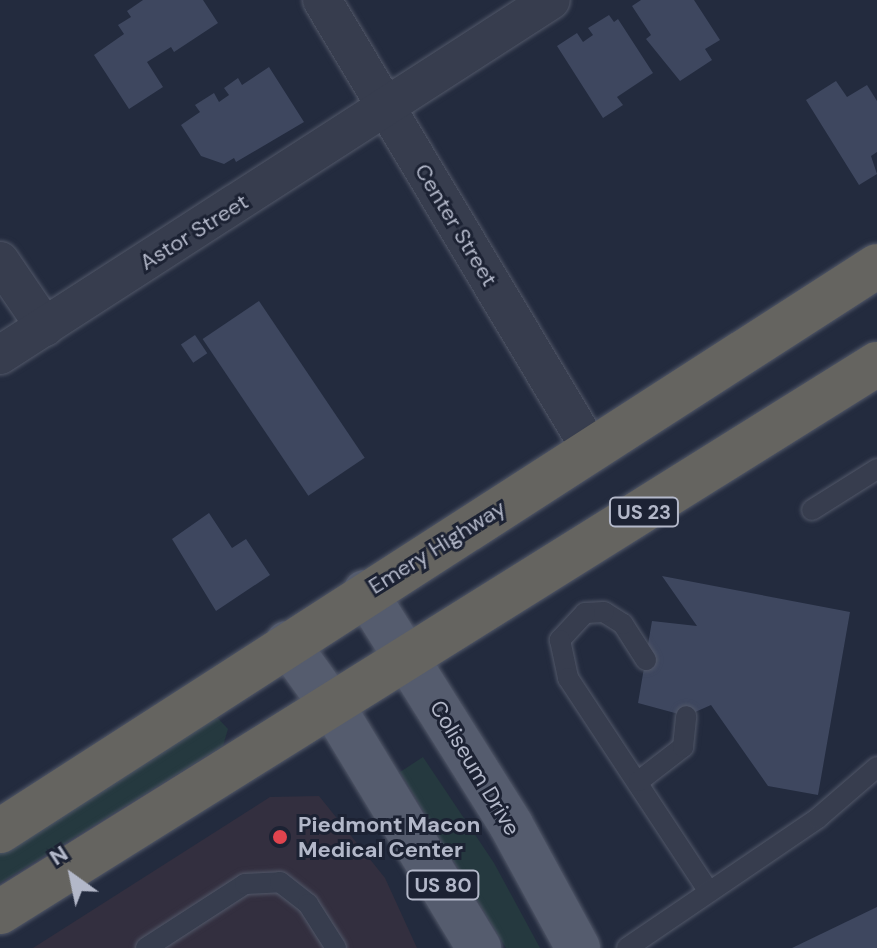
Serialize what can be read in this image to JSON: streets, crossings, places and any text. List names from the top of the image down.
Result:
{
  "streets": {
    "highway": ["US 23", "Emery Highway"],
    "main road": ["Coliseum Drive", "US 80"],
    "street": ["Center Street", "Astor Street"]
  },
  "crossings": [
    ["Center Street", "Astor Street"],
    ["Center Street", "Emery Highway"],
    ["US 23", "Coliseum Drive"],
    ["US 23", "US 80"],
    ["Emery Highway", "Coliseum Drive"],
    ["Emery Highway", "US 80"]
  ],
  "places": ["Piedmont Macon Medical Center"],
  "north": "top left"
}
